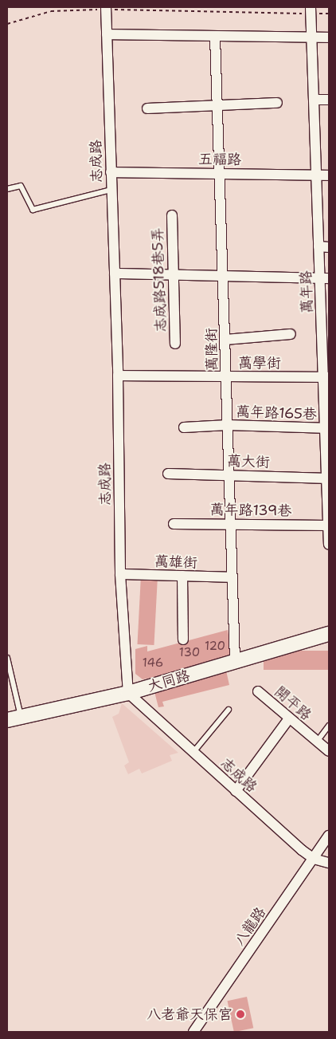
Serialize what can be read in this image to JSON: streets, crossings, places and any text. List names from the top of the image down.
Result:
{
  "streets": {
    "main road": ["大同路"],
    "street": [
      "五福路",
      "志成路",
      "志成路518巷5弄",
      "萬年路",
      "萬隆街",
      "萬學街",
      "萬年路165巷",
      "萬大街",
      "萬年路139巷",
      "萬雄街",
      "開平路",
      "八龍路"
    ]
  },
  "crossings": [
    ["五福路", "志成路"],
    ["五福路", "萬年路"],
    ["五福路", "萬隆街"],
    ["志成路", "萬學街"],
    ["志成路", "萬雄街"],
    ["志成路", "大同路"],
    ["志成路", "八龍路"],
    ["萬年路", "萬學街"],
    ["萬年路", "萬年路165巷"],
    ["萬年路", "萬大街"],
    ["萬年路", "萬年路139巷"],
    ["萬隆街", "萬學街"],
    ["萬隆街", "萬年路165巷"],
    ["萬隆街", "萬大街"],
    ["萬隆街", "萬年路139巷"],
    ["萬隆街", "萬雄街"],
    ["萬隆街", "大同路"]
  ],
  "places": ["八老爺天保宮"],
  "house_numbers": ["120", "130", "146"]
}
